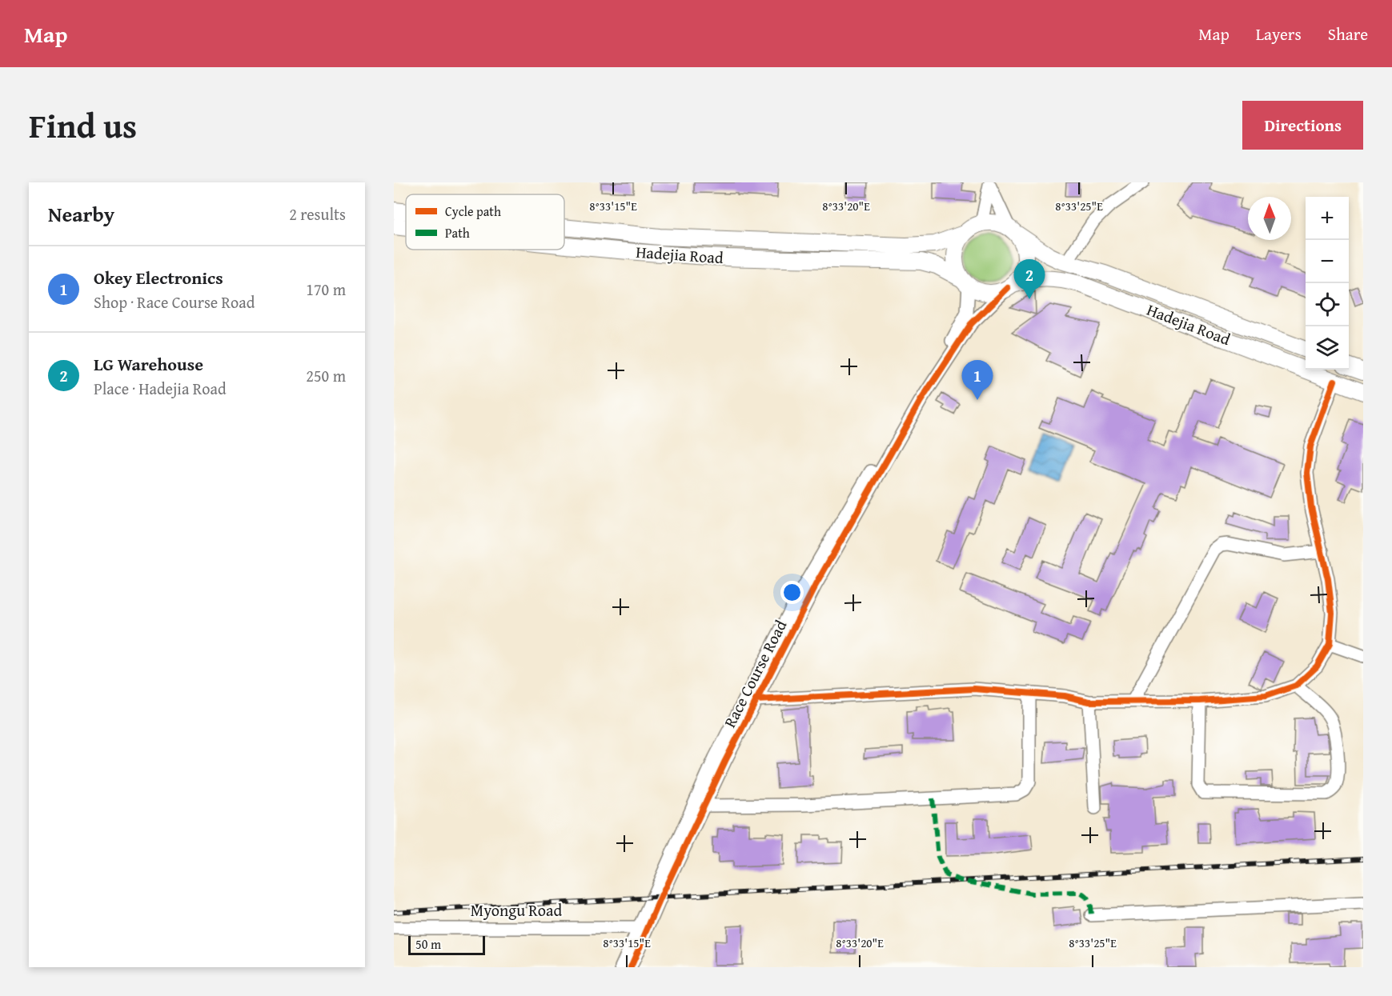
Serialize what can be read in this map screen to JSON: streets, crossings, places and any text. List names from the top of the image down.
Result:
{
  "streets": {
    "main road": ["Hadejia Road"],
    "street": ["Race Course Road", "Myongu Road"]
  },
  "crossings": [
    ["Hadejia Road", "Race Course Road"],
    ["Race Course Road", "Myongu Road"]
  ],
  "legend": ["Cycle path", "Path"],
  "scale_bar": "50 m",
  "north": "top",
  "page": {
    "header": "Map",
    "nav": ["Map", "Layers", "Share"],
    "title": "Find us",
    "buttons": "Directions",
    "heading": ["Nearby", "2 results"],
    "map_buttons": ["+", "−"],
    "list": [
      {
        "mark": "1",
        "name": "Okey Electronics",
        "note": "Shop · Race Course Road",
        "value": "170 m"
      },
      {
        "mark": "2",
        "name": "LG Warehouse",
        "note": "Place · Hadejia Road",
        "value": "250 m"
      }
    ],
    "pins": ["2", "1"],
    "scale": "50 m"
  },
  "coordinates": ["8°33'15\"E", "8°33'20\"E", "8°33'25\"E"]
}
